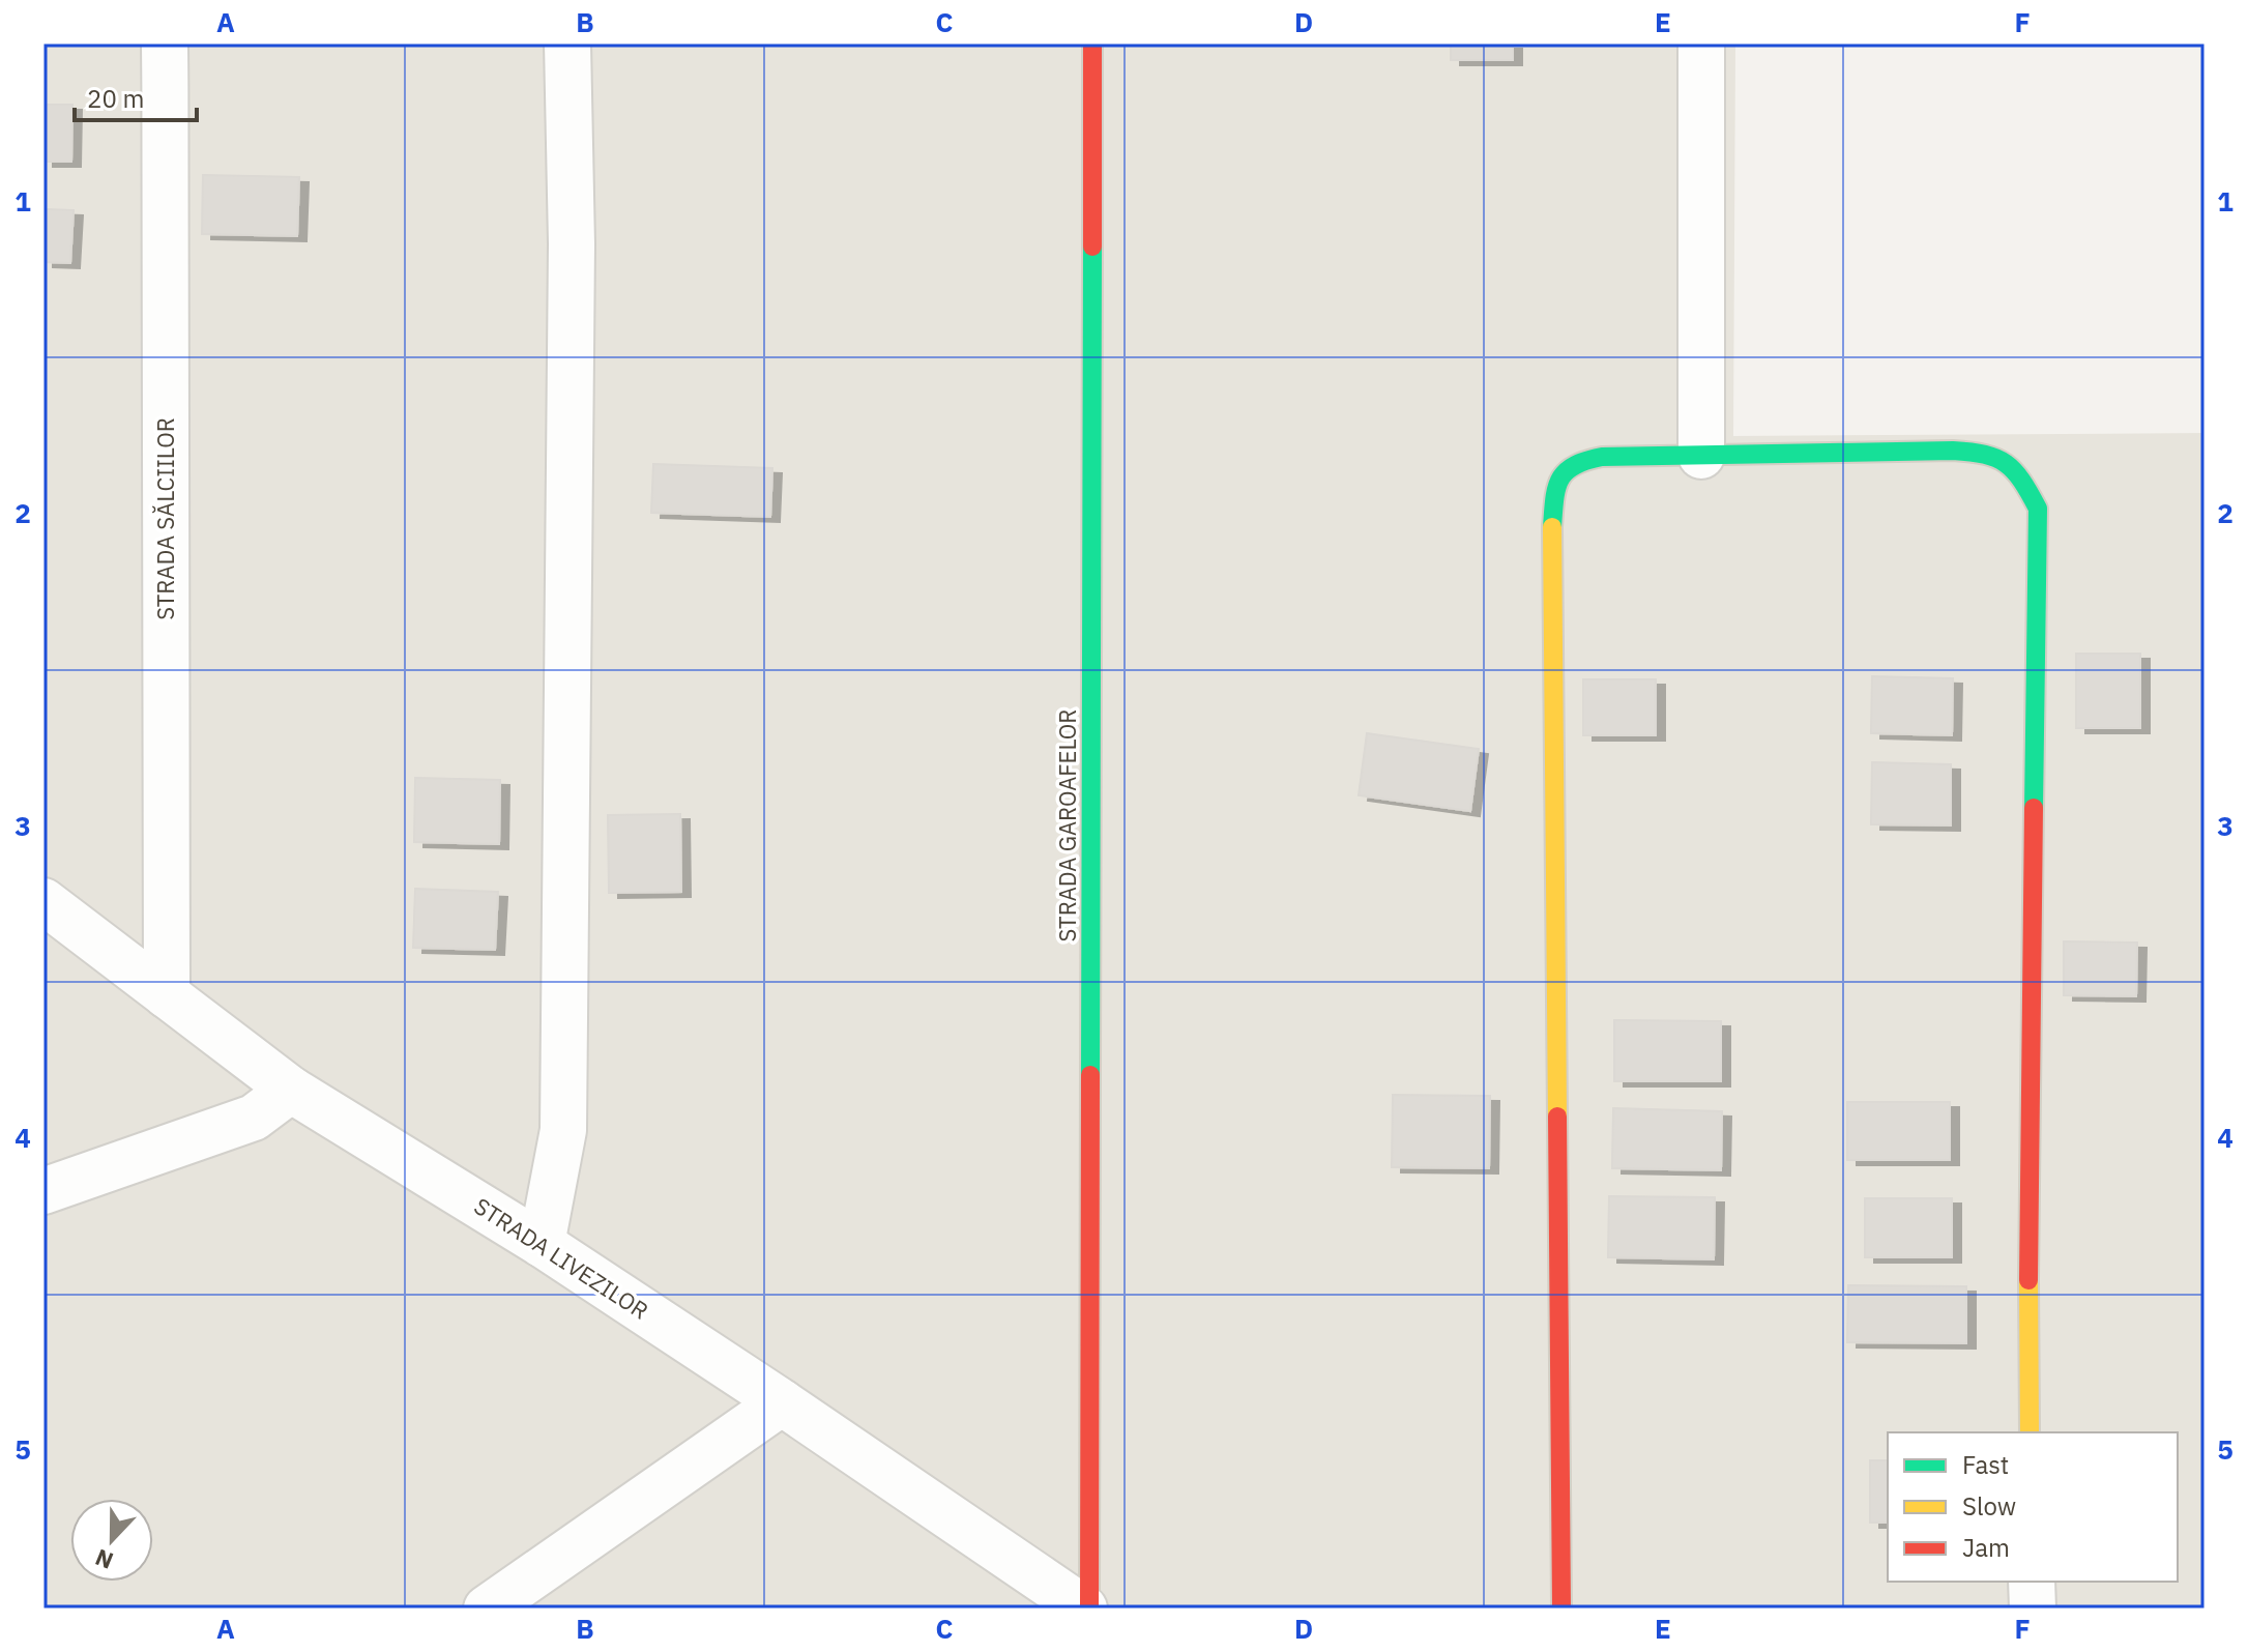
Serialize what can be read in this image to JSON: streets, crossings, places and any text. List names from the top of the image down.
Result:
{
  "streets": {
    "street": ["STRADA SĂLCIILOR", "STRADA GAROAFELOR", "STRADA LIVEZILOR"]
  },
  "crossings": [
    ["STRADA SĂLCIILOR", "STRADA LIVEZILOR"],
    ["STRADA GAROAFELOR", "STRADA LIVEZILOR"]
  ],
  "legend": ["Fast", "Slow", "Jam"],
  "scale_bar": "20 m",
  "north": "bottom",
  "grid": {
    "columns": [
      "A",
      "B",
      "C",
      "D",
      "E",
      "F"
    ],
    "rows": [
      "1",
      "2",
      "3",
      "4",
      "5"
    ]
  }
}
